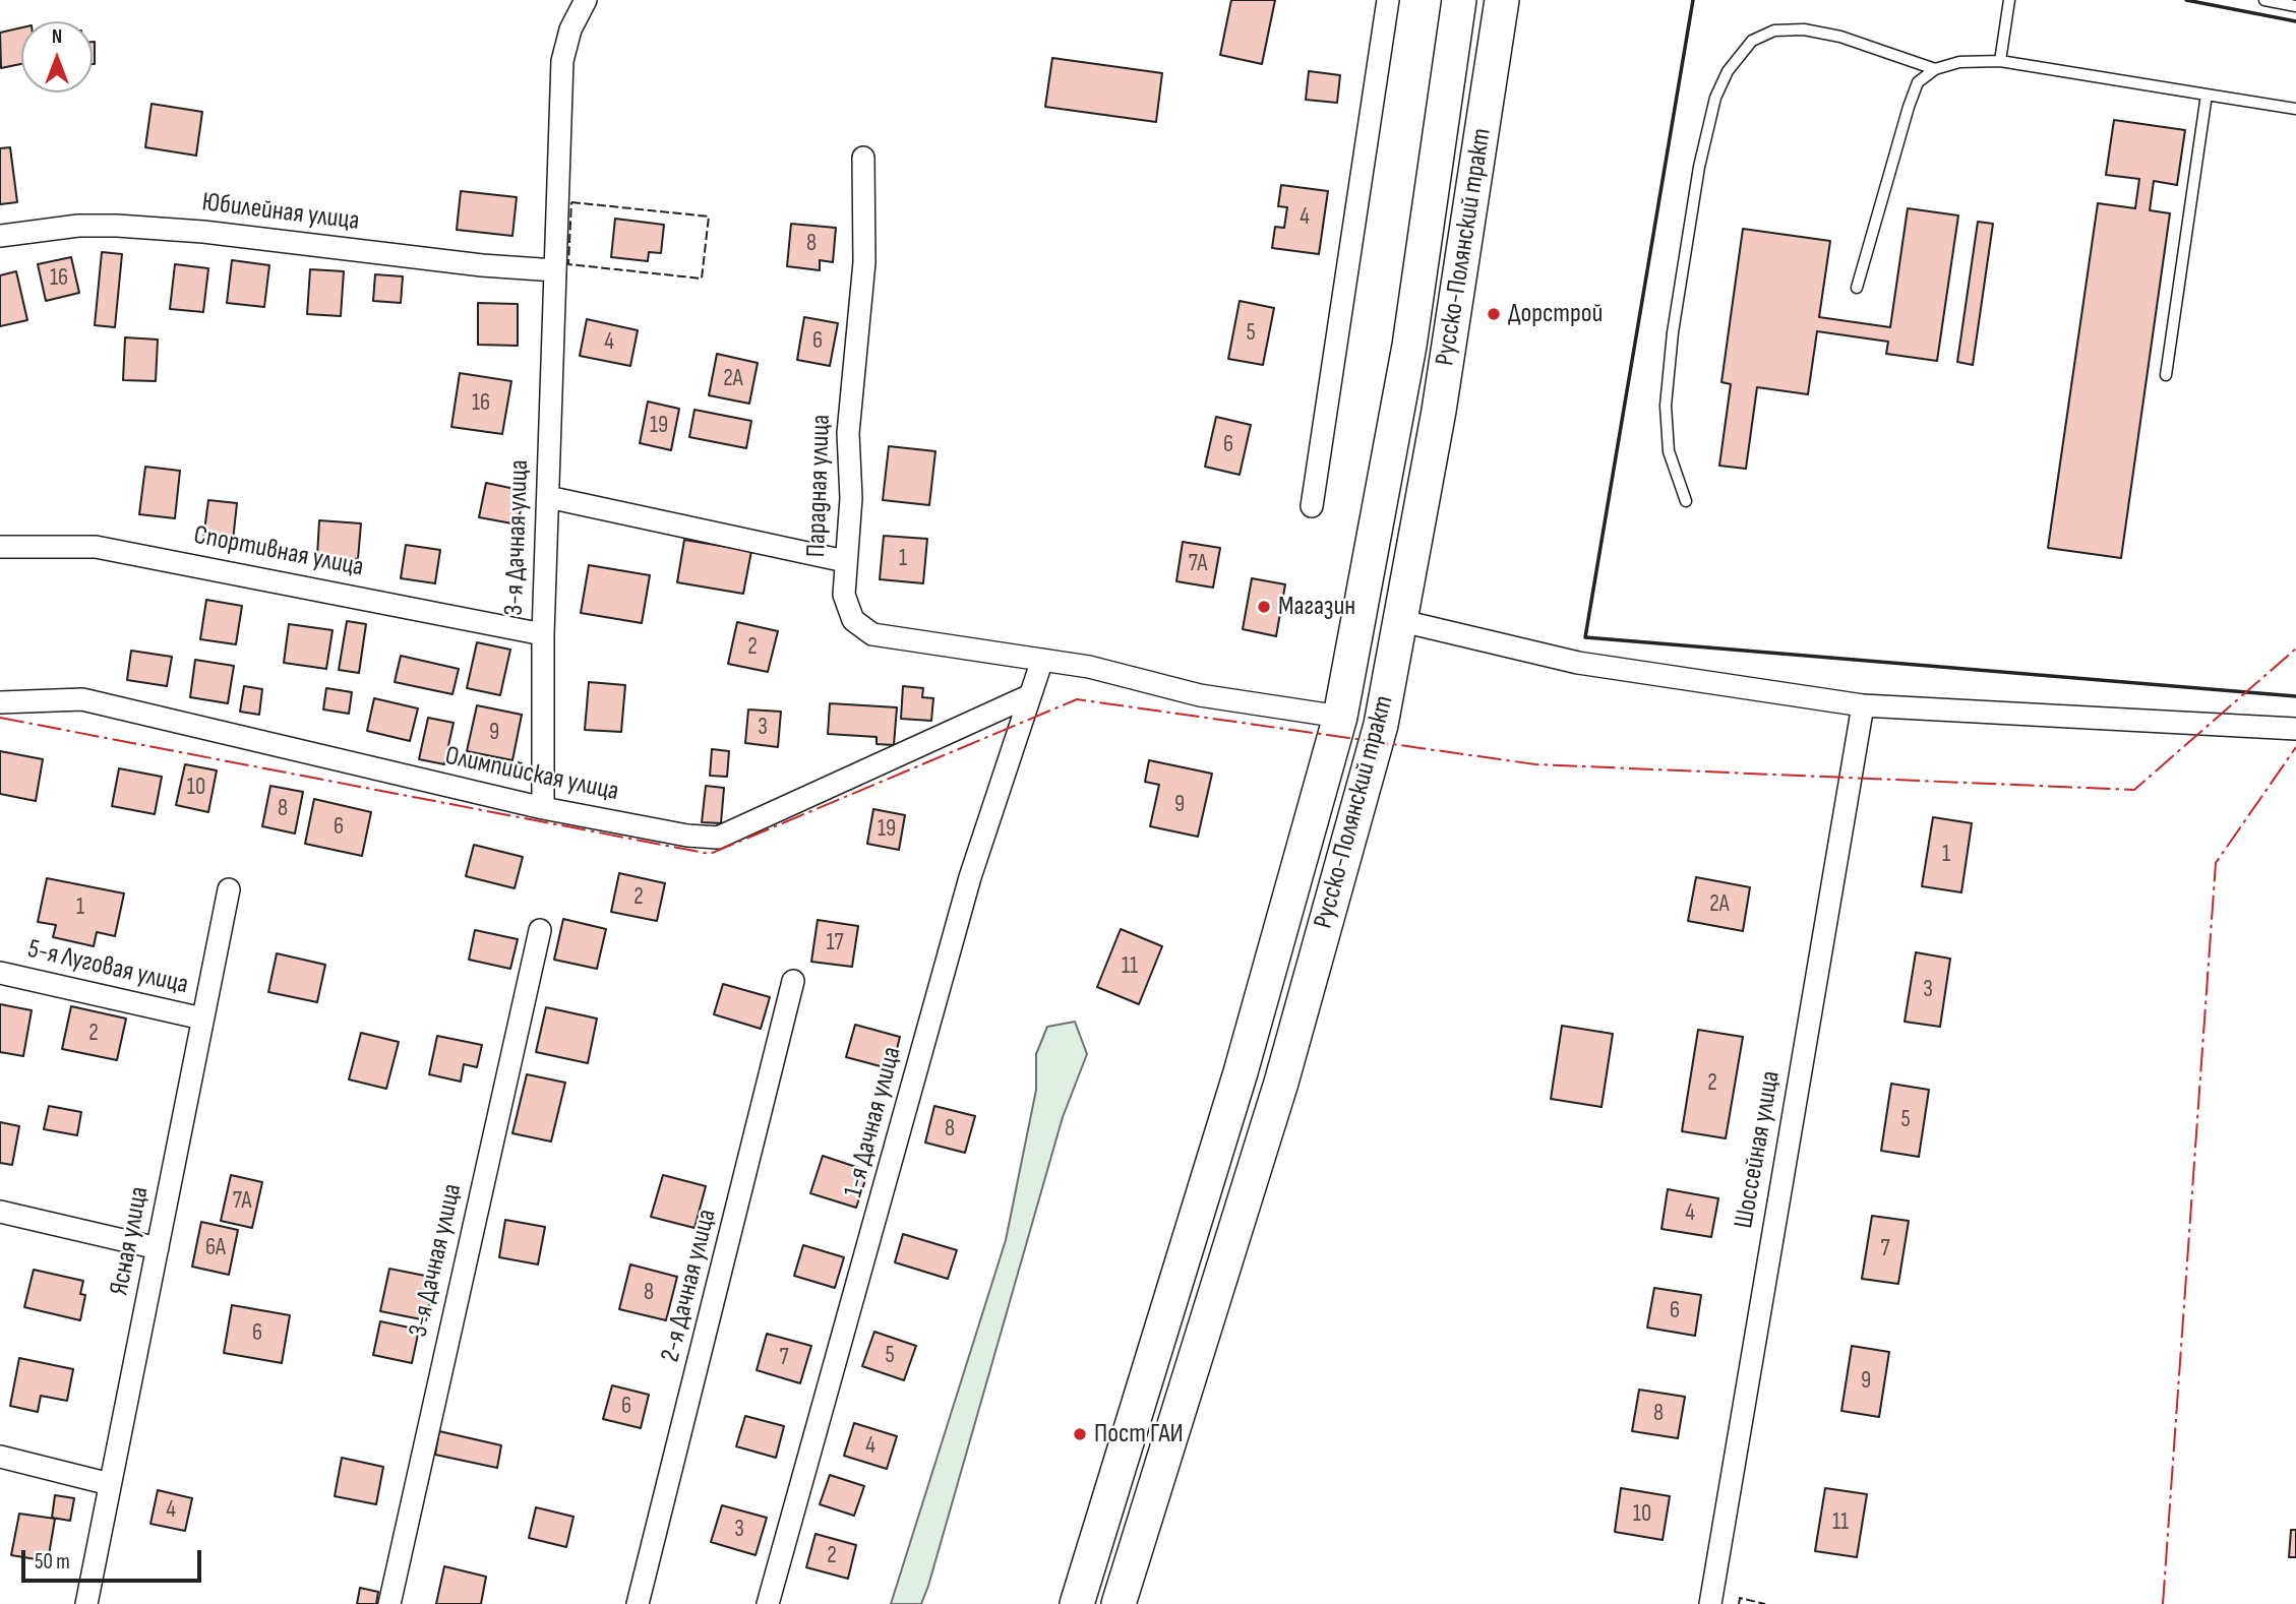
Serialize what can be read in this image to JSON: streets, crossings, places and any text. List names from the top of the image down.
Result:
{
  "streets": {
    "main road": ["Русско-Полянский тракт"],
    "street": [
      "Юбилейная улица",
      "Парадная улица",
      "3-я Дачная улица",
      "Спортивная улица",
      "Олимпийская улица",
      "5-я Луговая улица",
      "1-я Дачная улица",
      "Шоссейная улица",
      "Ясная улица",
      "2-я Дачная улица"
    ]
  },
  "crossings": [
    ["Юбилейная улица", "3-я Дачная улица"],
    ["Русско-Полянский тракт", "Парадная улица"],
    ["Парадная улица", "1-я Дачная улица"],
    ["3-я Дачная улица", "Спортивная улица"],
    ["3-я Дачная улица", "Олимпийская улица"],
    ["Олимпийская улица", "1-я Дачная улица"],
    ["5-я Луговая улица", "Ясная улица"]
  ],
  "places": ["Дорстрой", "Магазин", "Пост ГАИ"],
  "house_numbers": [
    "4",
    "8",
    "16",
    "5",
    "6",
    "4",
    "2А",
    "16",
    "19",
    "6",
    "1",
    "7А",
    "2",
    "3",
    "9",
    "10",
    "9",
    "8",
    "6",
    "19",
    "1",
    "2",
    "2А",
    "1",
    "17",
    "11",
    "3",
    "2",
    "2",
    "5",
    "8",
    "7А",
    "4",
    "6А",
    "7",
    "8",
    "6",
    "6",
    "5",
    "7",
    "9",
    "6",
    "8",
    "4",
    "4",
    "10",
    "11",
    "3",
    "2"
  ],
  "scale_bar": "50 m",
  "north": "top"
}
